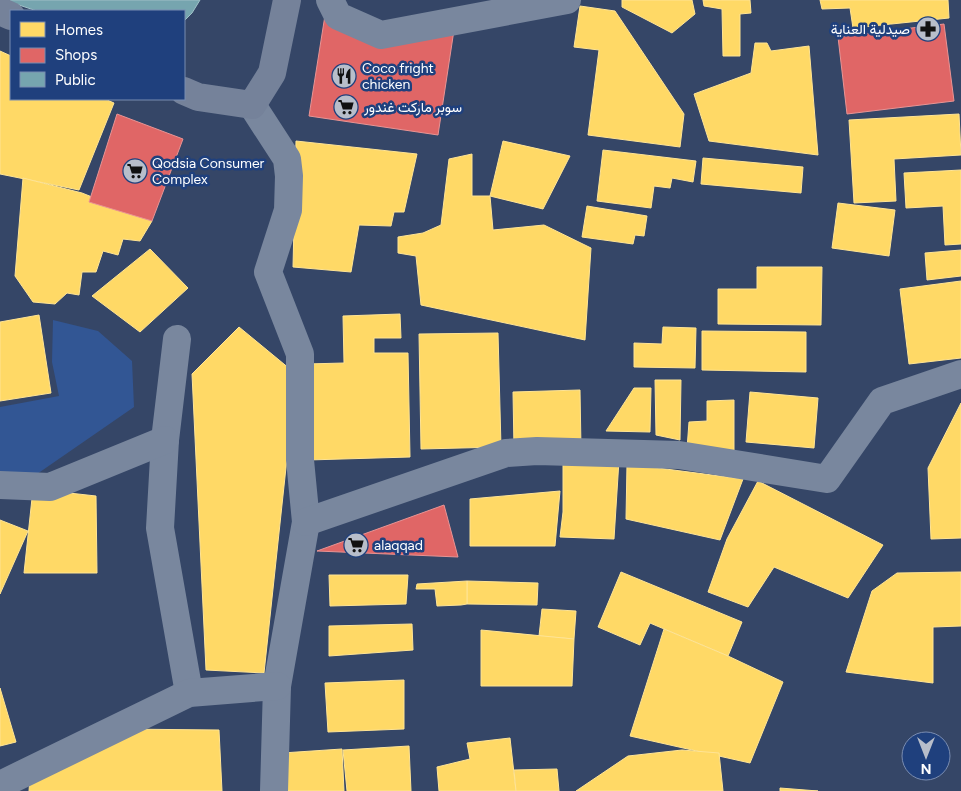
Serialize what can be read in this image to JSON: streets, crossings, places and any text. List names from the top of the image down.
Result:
{
  "places": {
    "pharmacy": ["صيدلية العناية"],
    "restaurant": ["Coco fright chicken"],
    "supermarket": ["سوبر ماركت غندور", "Qodsia Consumer Complex", "alaqqad"]
  },
  "legend": ["Homes", "Shops", "Public"],
  "north": "bottom"
}
